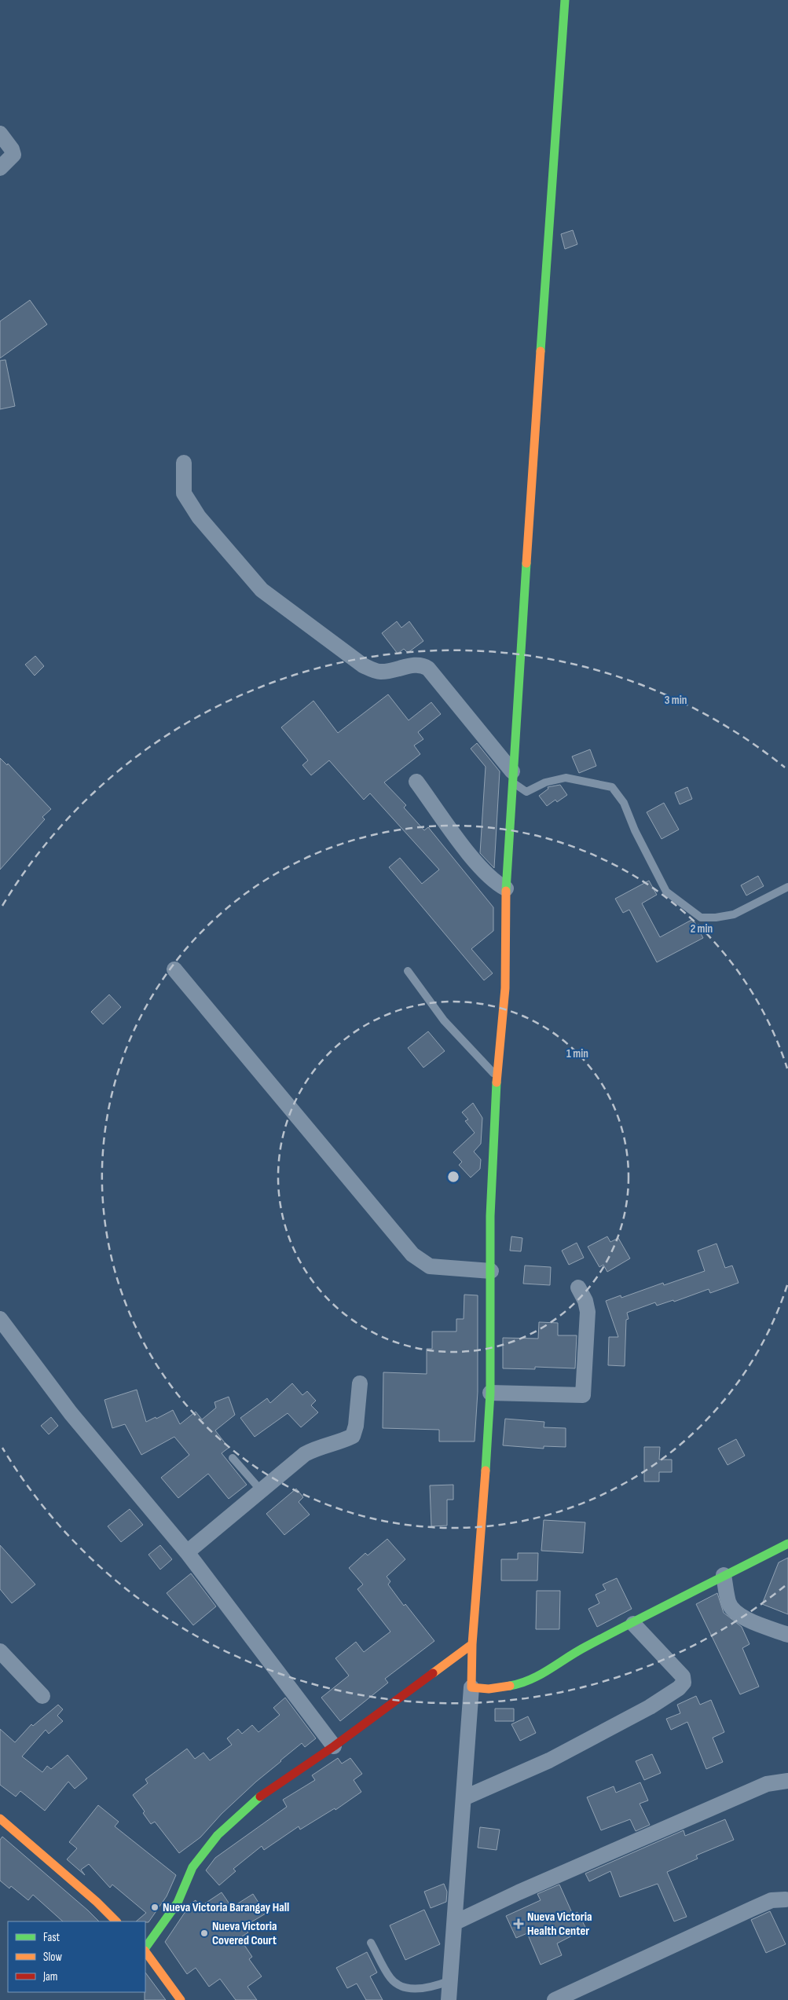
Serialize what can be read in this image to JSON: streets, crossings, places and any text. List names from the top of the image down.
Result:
{
  "places": {
    "other": ["Nueva Victoria Barangay Hall", "Nueva Victoria Covered Court"],
    "health": ["Nueva Victoria Health Center"]
  },
  "legend": ["Fast", "Slow", "Jam"],
  "rings": ["3 min", "2 min", "1 min"]
}
